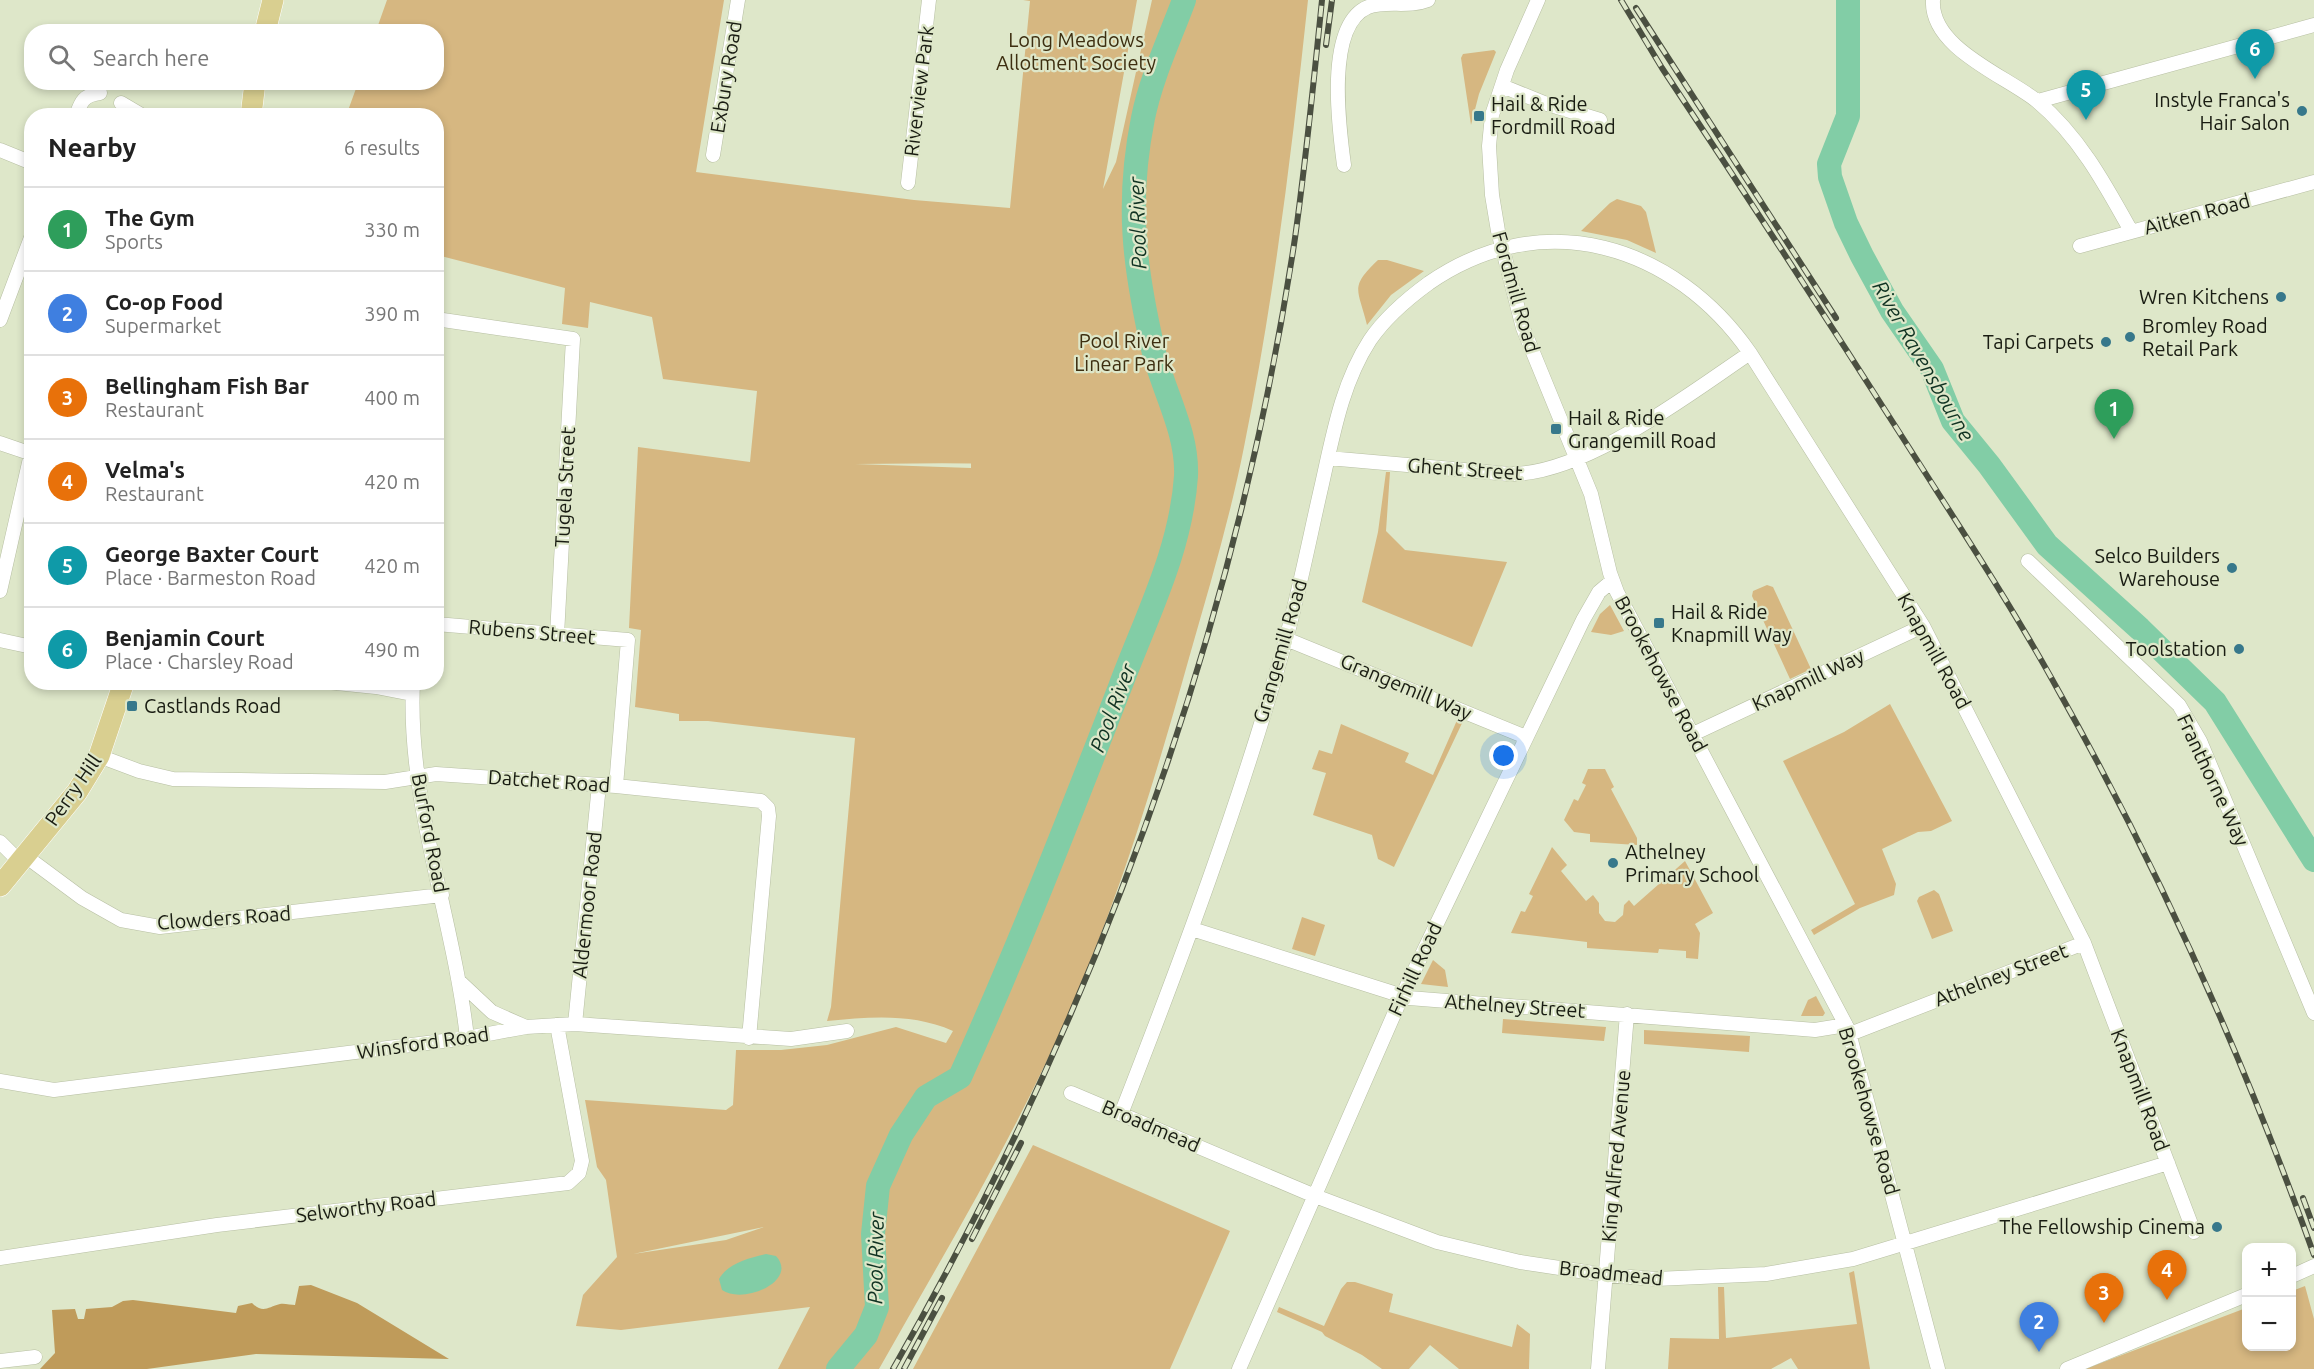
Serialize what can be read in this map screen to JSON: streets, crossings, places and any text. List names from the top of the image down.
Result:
{
  "streets": {
    "main road": ["Perry Hill"],
    "street": [
      "Exbury Road",
      "Riverview Park",
      "Aitken Road",
      "Fordmill Road",
      "Ghent Street",
      "Tugela Street",
      "Rubens Street",
      "Grangemill Road",
      "Knapmill Road",
      "Brookehowse Road",
      "Knapmill Way",
      "Grangemill Way",
      "Franthorne Way",
      "Datchet Road",
      "Burford Road",
      "Aldermoor Road",
      "Clowders Road",
      "Firhill Road",
      "Athelney Street",
      "Winsford Road",
      "Broadmead",
      "King Alfred Avenue",
      "Selworthy Road"
    ]
  },
  "crossings": [
    ["Fordmill Road", "Ghent Street"],
    ["Fordmill Road", "Grangemill Road"],
    ["Fordmill Road", "Knapmill Road"],
    ["Fordmill Road", "Brookehowse Road"],
    ["Fordmill Road", "Firhill Road"],
    ["Ghent Street", "Grangemill Road"],
    ["Ghent Street", "Knapmill Road"],
    ["Tugela Street", "Rubens Street"],
    ["Rubens Street", "Datchet Road"],
    ["Grangemill Road", "Knapmill Road"],
    ["Grangemill Road", "Grangemill Way"],
    ["Grangemill Road", "Athelney Street"],
    ["Grangemill Road", "Broadmead"],
    ["Knapmill Road", "Knapmill Way"],
    ["Knapmill Road", "Athelney Street"],
    ["Knapmill Road", "Broadmead"],
    ["Brookehowse Road", "Knapmill Way"],
    ["Brookehowse Road", "Firhill Road"],
    ["Brookehowse Road", "Athelney Street"],
    ["Brookehowse Road", "Broadmead"],
    ["Grangemill Way", "Firhill Road"],
    ["Datchet Road", "Perry Hill"],
    ["Datchet Road", "Burford Road"],
    ["Datchet Road", "Aldermoor Road"],
    ["Datchet Road", "Winsford Road"],
    ["Perry Hill", "Clowders Road"],
    ["Burford Road", "Clowders Road"],
    ["Burford Road", "Winsford Road"],
    ["Aldermoor Road", "Winsford Road"],
    ["Firhill Road", "Athelney Street"],
    ["Firhill Road", "Broadmead"],
    ["Athelney Street", "King Alfred Avenue"],
    ["Winsford Road", "Selworthy Road"],
    ["Broadmead", "King Alfred Avenue"]
  ],
  "water": ["Pool River", "River Ravensbourne"],
  "parks": ["Long Meadows Allotment Society", "Pool River Linear Park"],
  "places": {
    "other": [
      "Instyle Franca's Hair Salon",
      "Wren Kitchens",
      "Bromley Road Retail Park",
      "Tapi Carpets",
      "Selco Builders Warehouse",
      "Toolstation",
      "Athelney Primary School",
      "The Fellowship Cinema"
    ],
    "transit": [
      "Hail & Ride Fordmill Road",
      "Hail & Ride Grangemill Road",
      "Hail & Ride Knapmill Way",
      "Castlands Road"
    ]
  },
  "page": {
    "search": "Search here",
    "pins": [
      "6",
      "5",
      "1",
      "4",
      "3",
      "2"
    ],
    "heading": ["Nearby", "6 results"],
    "list": [
      {
        "mark": "1",
        "name": "The Gym",
        "note": "Sports",
        "value": "330 m"
      },
      {
        "mark": "2",
        "name": "Co-op Food",
        "note": "Supermarket",
        "value": "390 m"
      },
      {
        "mark": "3",
        "name": "Bellingham Fish Bar",
        "note": "Restaurant",
        "value": "400 m"
      },
      {
        "mark": "4",
        "name": "Velma's",
        "note": "Restaurant",
        "value": "420 m"
      },
      {
        "mark": "5",
        "name": "George Baxter Court",
        "note": "Place · Barmeston Road",
        "value": "420 m"
      },
      {
        "mark": "6",
        "name": "Benjamin Court",
        "note": "Place · Charsley Road",
        "value": "490 m"
      }
    ],
    "map_buttons": ["+", "−"]
  }
}
